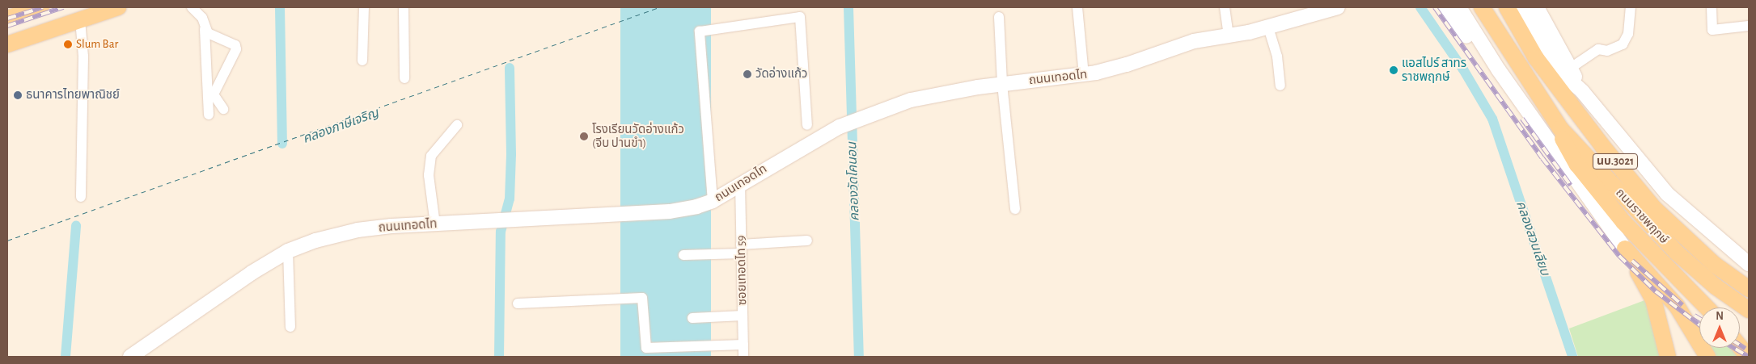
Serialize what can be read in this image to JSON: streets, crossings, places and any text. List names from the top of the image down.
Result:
{
  "streets": {
    "main road": ["ถนนเทอดไท", "นบ.3021", "ถนนราชพฤกษ์"],
    "street": ["ซอยเทอดไท 59"]
  },
  "crossings": [
    ["ถนนเทอดไท", "ซอยเทอดไท 59"]
  ],
  "water": ["คลองภาษีเจริญ", "คลองวัดโคนอน", "คลองสวนเลียบ"],
  "places": [
    "Slum Bar",
    "แอสไปร์ สาทร ราชพฤกษ์",
    "วัดอ่างแก้ว",
    "ธนาคารไทยพาณิชย์",
    "โรงเรียนวัดอ่างแก้ว (จีบ ปานขำ)"
  ],
  "north": "top"
}
